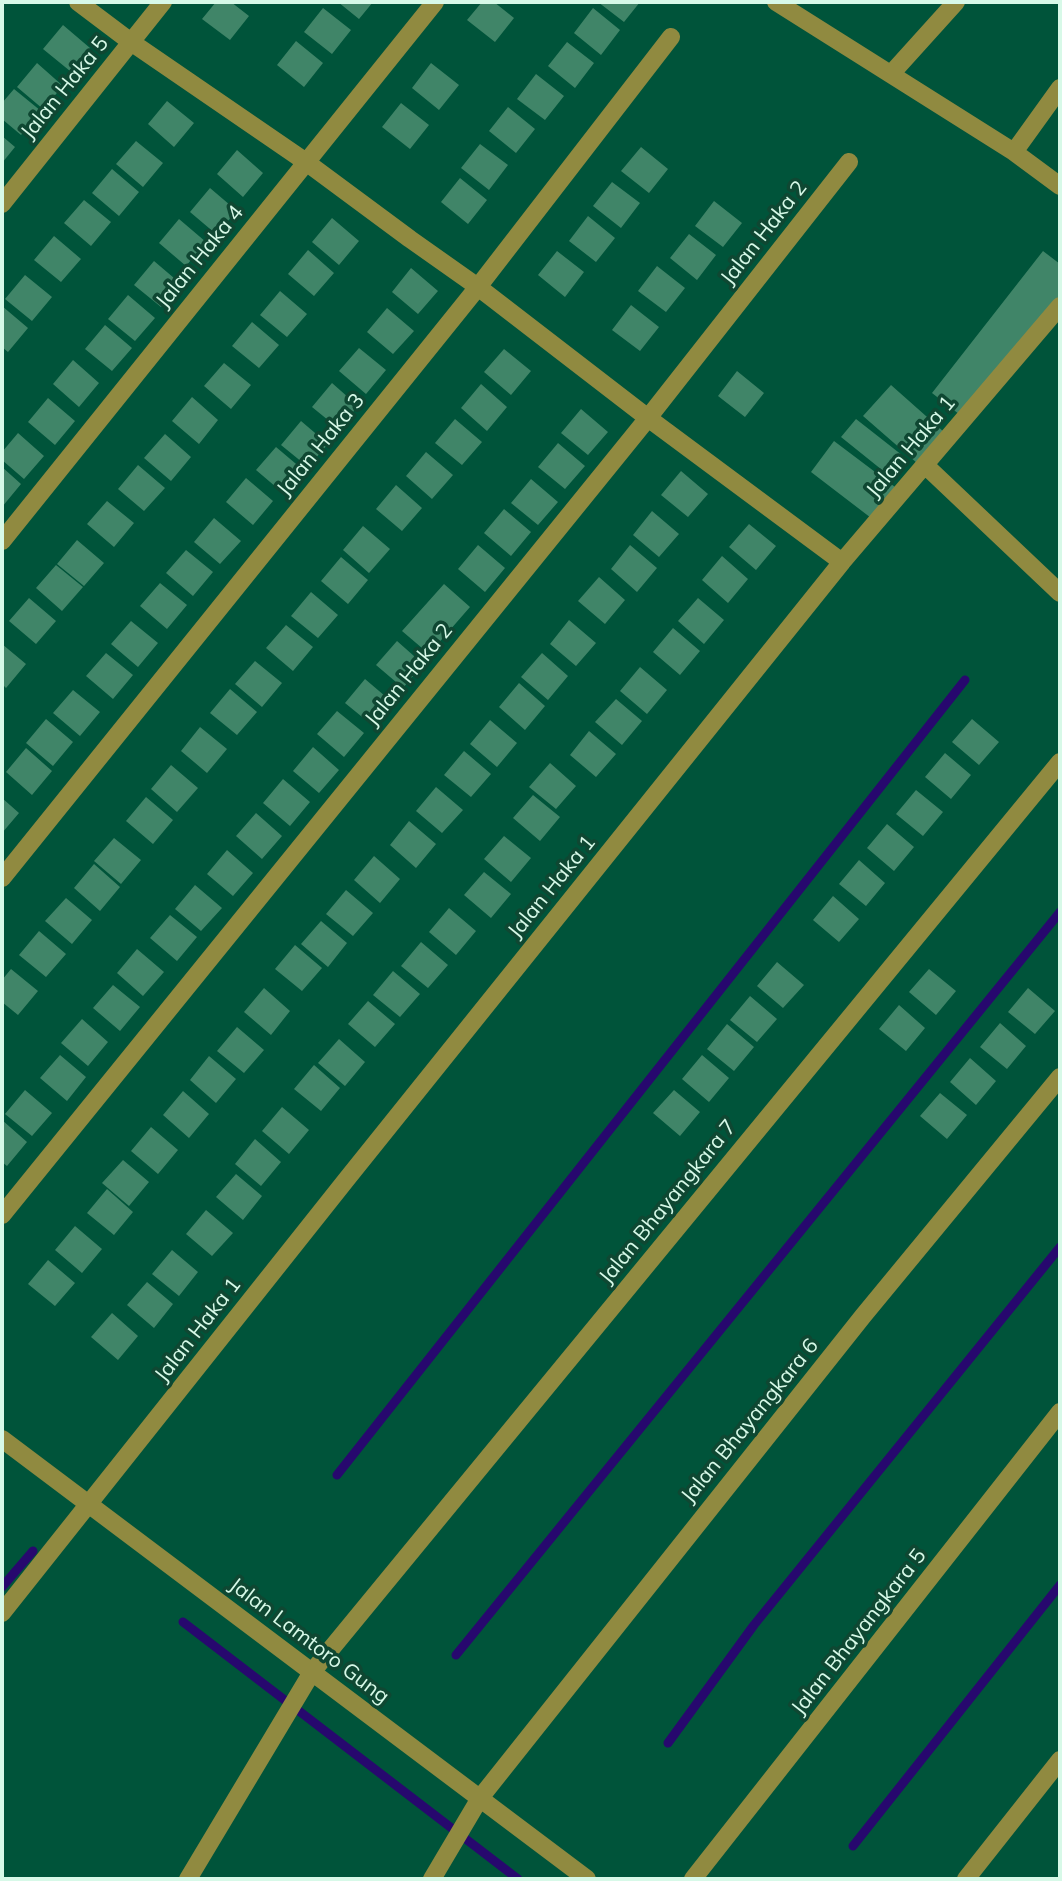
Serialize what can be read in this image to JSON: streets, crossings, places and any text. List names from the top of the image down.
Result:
{
  "streets": {
    "street": [
      "Jalan Haka 5",
      "Jalan Haka 2",
      "Jalan Haka 4",
      "Jalan Haka 3",
      "Jalan Haka 1",
      "Jalan Bhayangkara 7",
      "Jalan Bhayangkara 6",
      "Jalan Bhayangkara 5",
      "Jalan Lamtoro Gung"
    ]
  },
  "crossings": [
    ["Jalan Haka 1", "Jalan Lamtoro Gung"],
    ["Jalan Bhayangkara 7", "Jalan Lamtoro Gung"],
    ["Jalan Bhayangkara 6", "Jalan Lamtoro Gung"]
  ]
}
